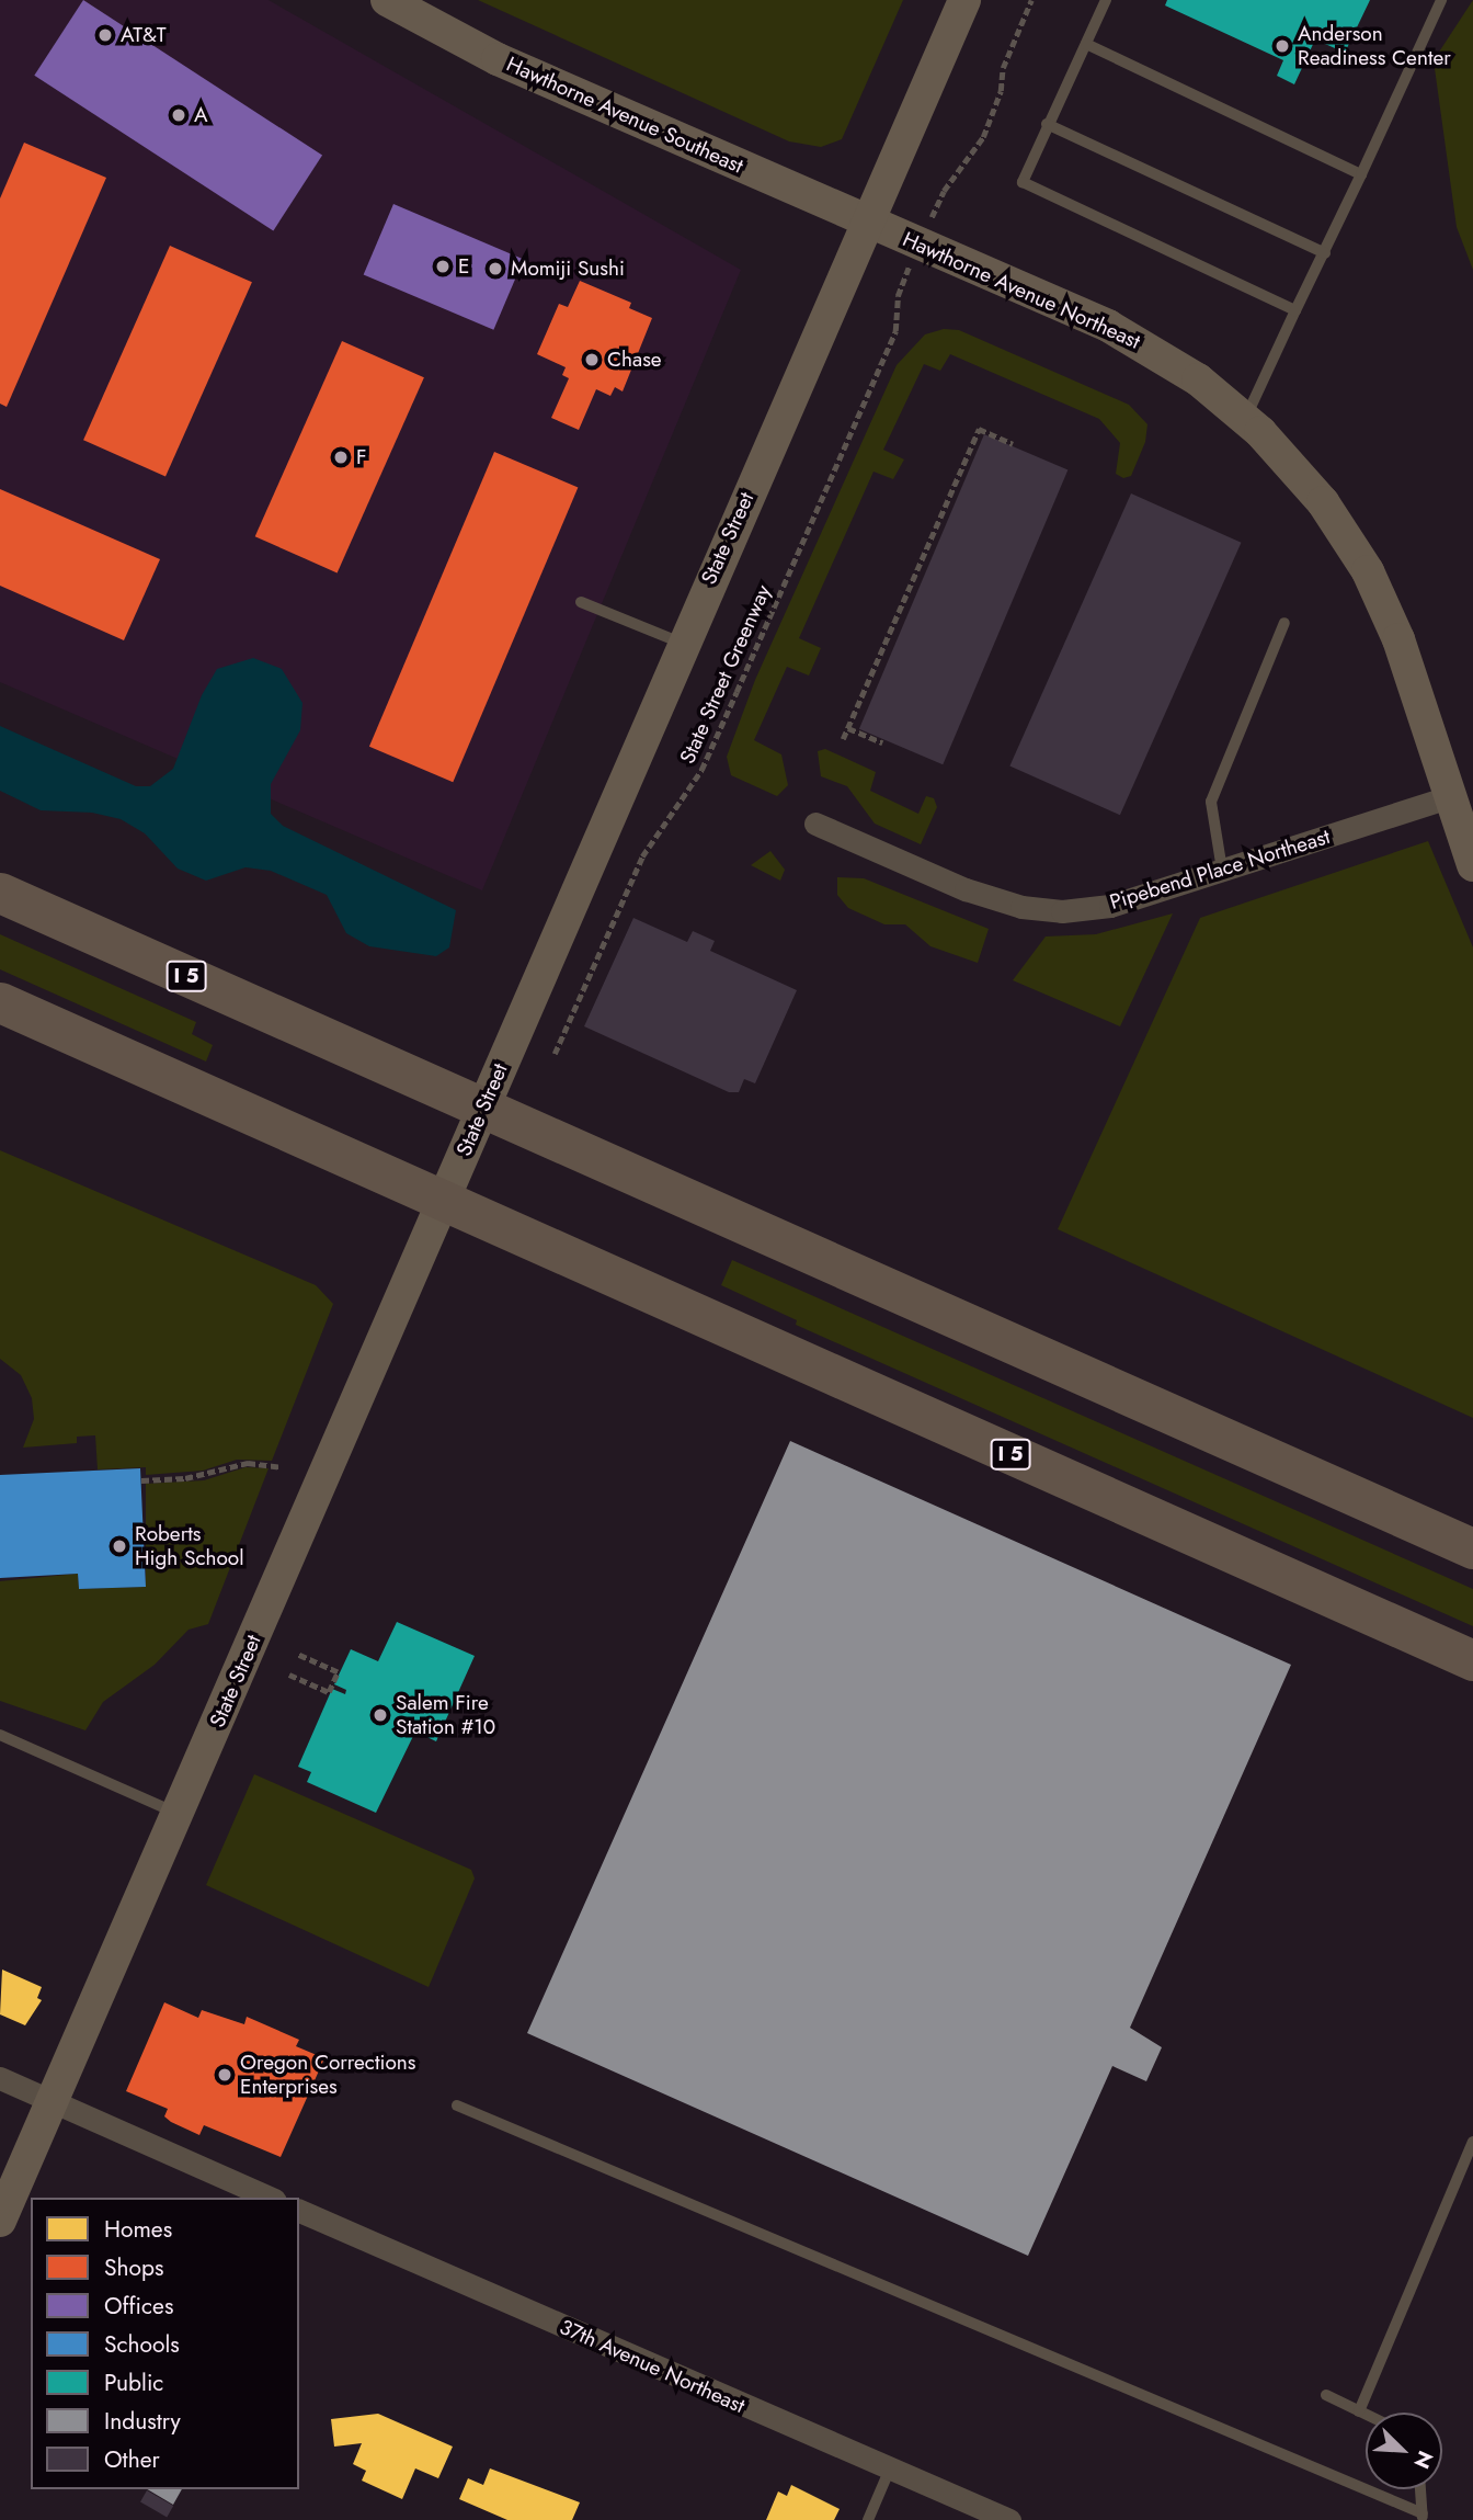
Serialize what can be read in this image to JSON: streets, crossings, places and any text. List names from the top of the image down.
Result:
{
  "streets": {
    "highway": ["I 5"],
    "main road": ["Hawthorne Avenue Southeast", "Hawthorne Avenue Northeast", "State Street"],
    "street": ["Pipebend Place Northeast", "37th Avenue Northeast"],
    "path": ["State Street Greenway"]
  },
  "crossings": [
    ["Hawthorne Avenue Southeast", "Hawthorne Avenue Northeast"],
    ["Hawthorne Avenue Southeast", "State Street"],
    ["Hawthorne Avenue Northeast", "State Street"],
    ["Hawthorne Avenue Northeast", "Pipebend Place Northeast"]
  ],
  "places": [
    "AT&T",
    "Anderson Readiness Center",
    "A",
    "E",
    "Momiji Sushi",
    "Chase",
    "F",
    "Roberts High School",
    "Salem Fire Station #10",
    "Oregon Corrections Enterprises"
  ],
  "legend": [
    "Homes",
    "Shops",
    "Offices",
    "Schools",
    "Public",
    "Industry",
    "Other"
  ],
  "north": "bottom right"
}
